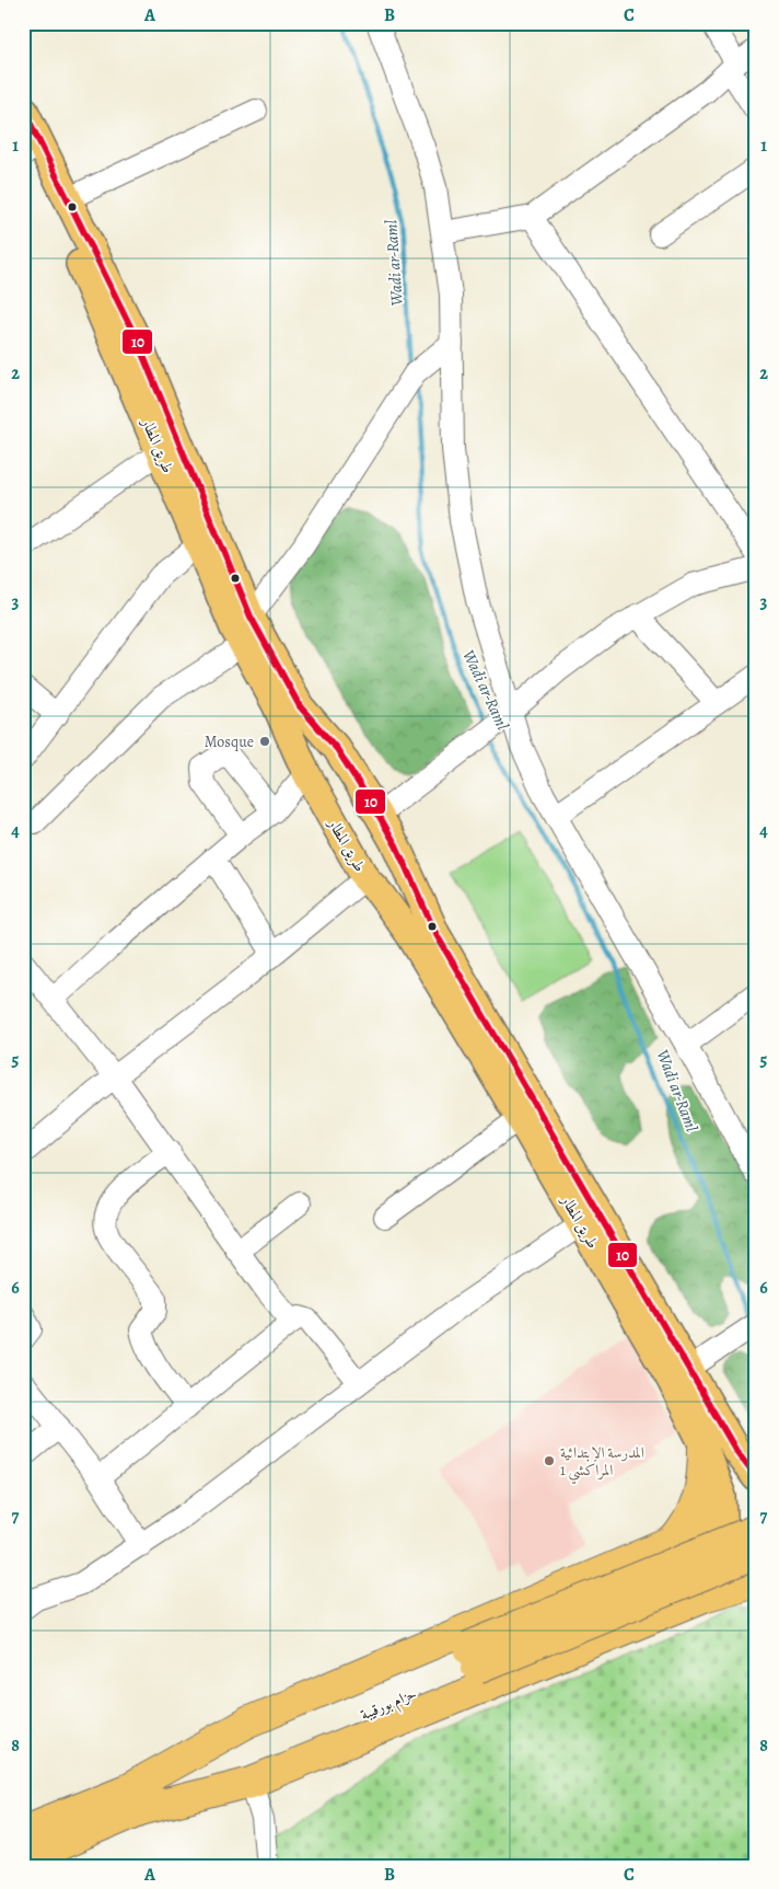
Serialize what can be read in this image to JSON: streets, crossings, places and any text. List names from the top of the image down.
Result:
{
  "streets": {
    "highway": ["حزام بورقيبة"],
    "main road": ["طريق المطار"]
  },
  "water": ["Wadi ar-Raml"],
  "places": ["Mosque", "المدرسة الإبتدائية المراكشي 1"],
  "lines": ["transit line 10"],
  "grid": {
    "columns": ["A", "B", "C"],
    "rows": [
      "1",
      "2",
      "3",
      "4",
      "5",
      "6",
      "7",
      "8"
    ]
  }
}
